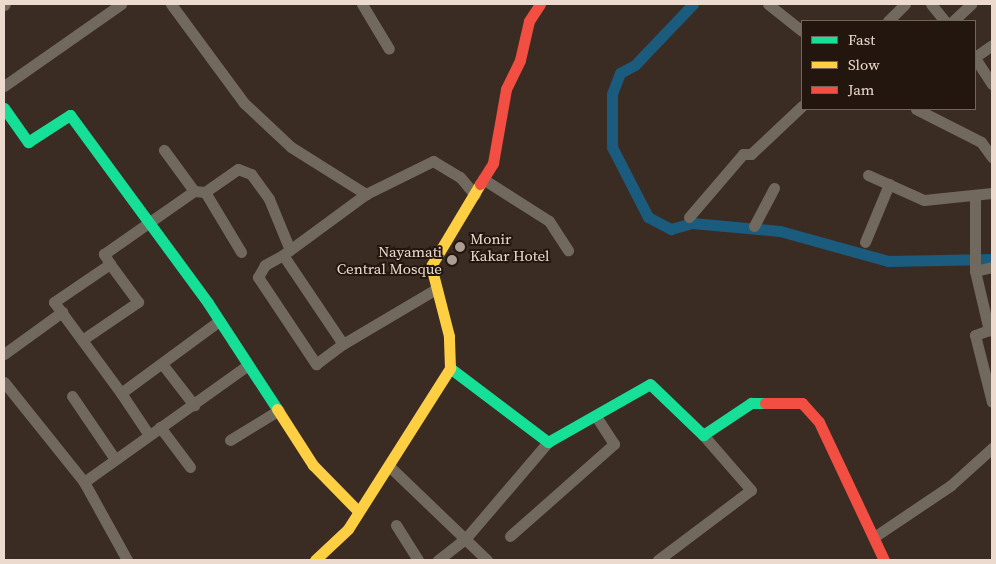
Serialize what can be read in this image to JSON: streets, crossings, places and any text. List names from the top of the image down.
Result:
{
  "places": ["Monir Kakar Hotel", "Nayamati Central Mosque"],
  "legend": ["Fast", "Slow", "Jam"]
}
